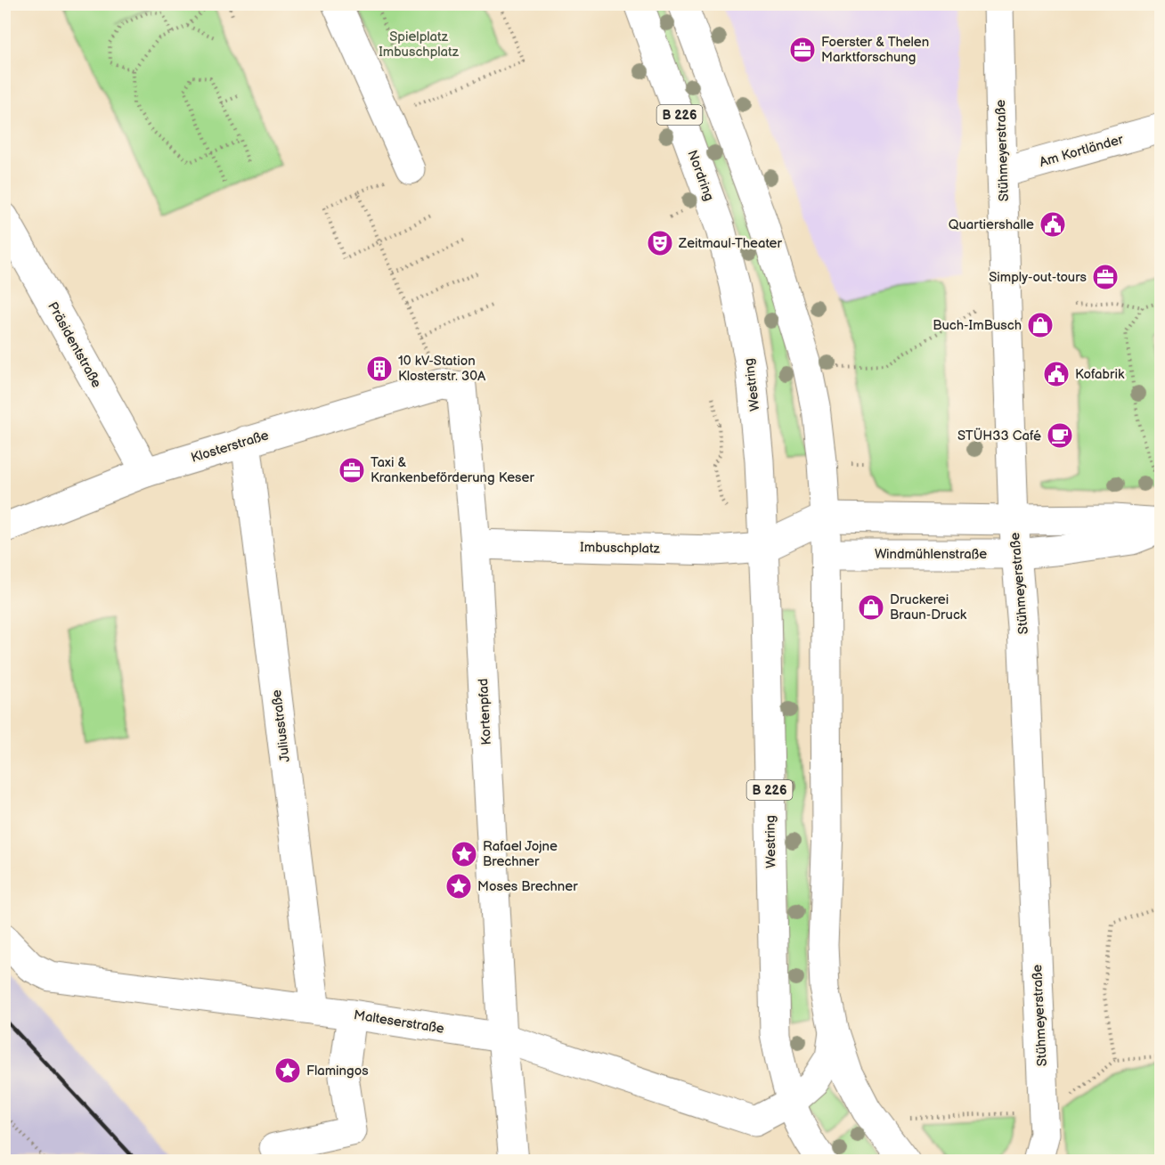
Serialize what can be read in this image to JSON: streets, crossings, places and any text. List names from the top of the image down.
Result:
{
  "streets": {
    "street": [
      "B 226",
      "Stühmeyerstraße",
      "Am Kortländer",
      "Nordring",
      "Präsidentstraße",
      "Westring",
      "Klosterstraße",
      "Imbuschplatz",
      "Windmühlenstraße",
      "Kortenpfad",
      "Juliusstraße",
      "Malteserstraße"
    ]
  },
  "crossings": [
    ["B 226", "Windmühlenstraße"],
    ["Stühmeyerstraße", "Am Kortländer"],
    ["Stühmeyerstraße", "Windmühlenstraße"],
    ["Nordring", "Westring"],
    ["Präsidentstraße", "Klosterstraße"],
    ["Westring", "Imbuschplatz"],
    ["Westring", "Malteserstraße"],
    ["Klosterstraße", "Kortenpfad"],
    ["Klosterstraße", "Juliusstraße"],
    ["Imbuschplatz", "Kortenpfad"],
    ["Kortenpfad", "Malteserstraße"],
    ["Juliusstraße", "Malteserstraße"]
  ],
  "parks": ["Spielplatz Imbuschplatz"],
  "places": {
    "office": ["Foerster & Thelen Marktforschung", "Simply-out-tours", "Taxi & Krankenbeförderung Keser"],
    "public building": ["Quartiershalle", "Kofabrik"],
    "theatre": ["Zeitmaul-Theater"],
    "shop": ["Buch-ImBusch", "Druckerei Braun-Druck"],
    "building": ["10 kV-Station Klosterstr. 30A"],
    "cafe": ["STÜH33 Café"],
    "place": ["Rafael Jojne Brechner", "Moses Brechner", "Flamingos"]
  }
}
